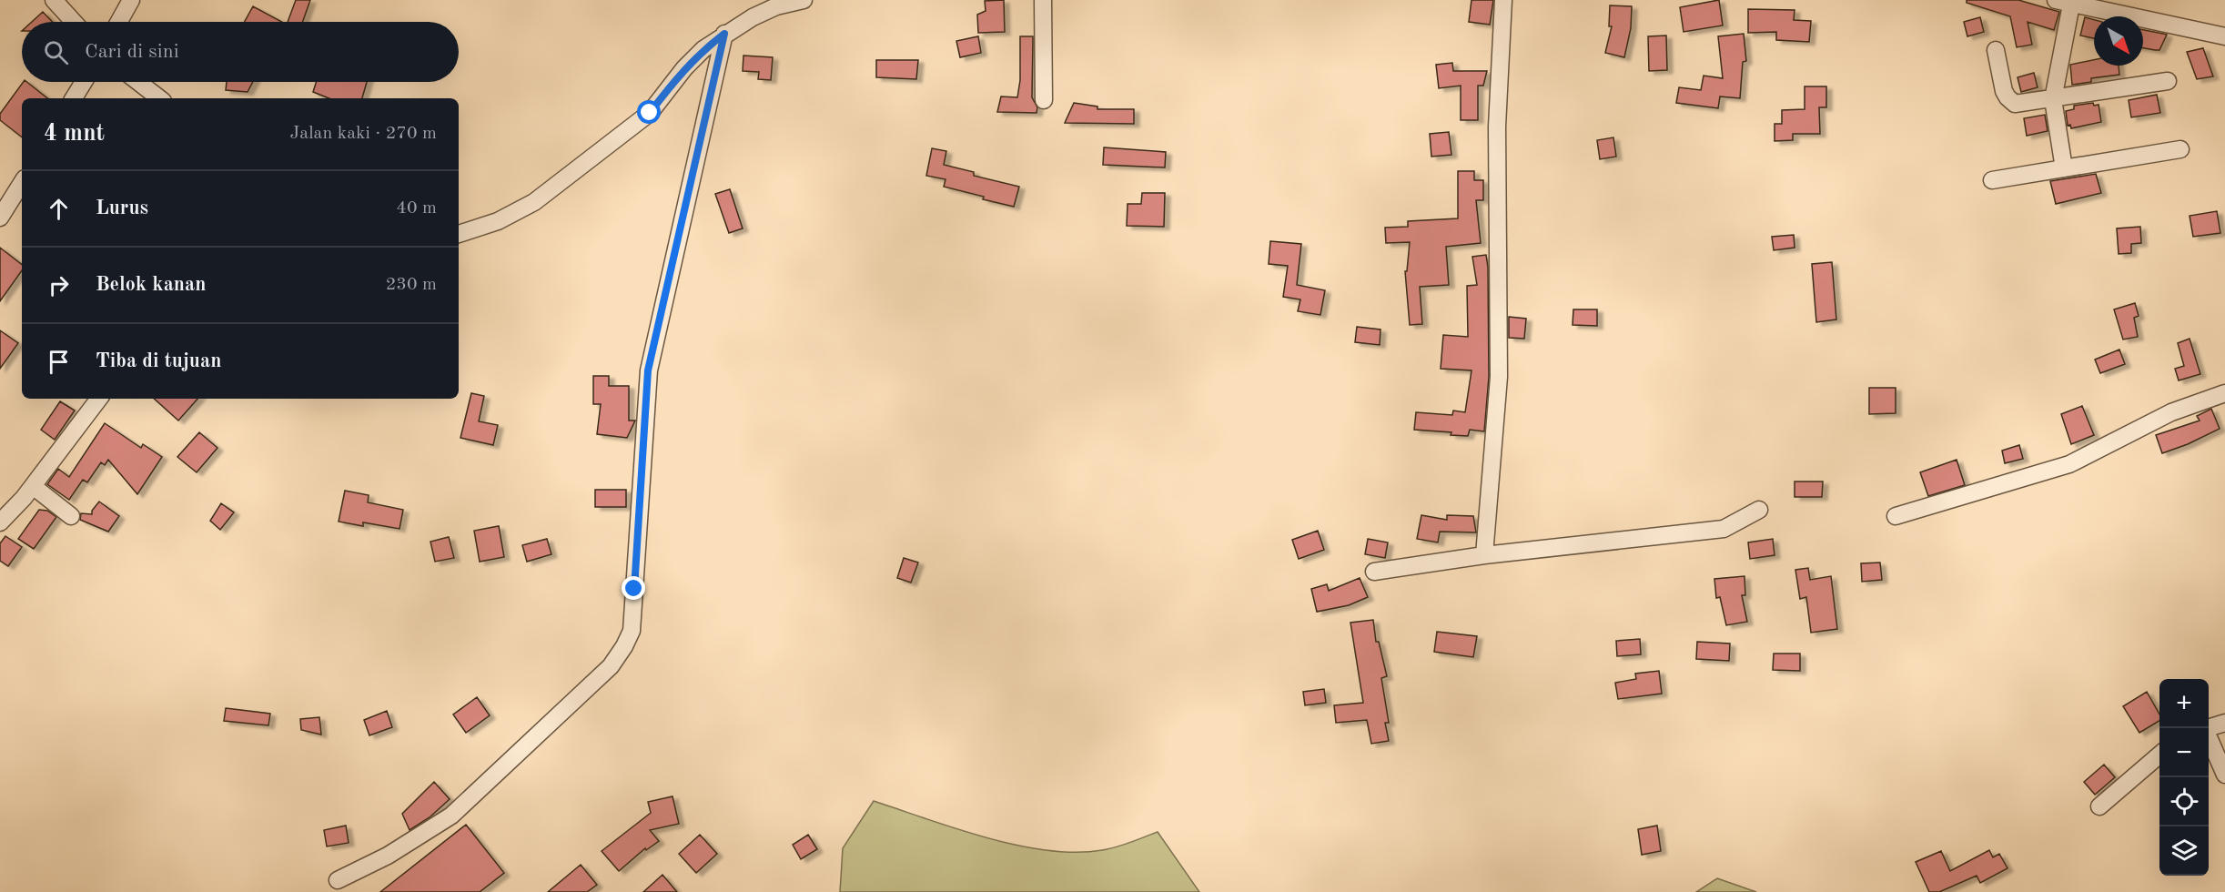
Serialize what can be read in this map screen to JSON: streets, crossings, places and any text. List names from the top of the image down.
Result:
{
  "north": "bottom right",
  "page": {
    "search": "Cari di sini",
    "heading": ["4 mnt", "Jalan kaki · 270 m"],
    "list": [
      ["Lurus", "40 m"],
      ["Belok kanan", "230 m"],
      "Tiba di tujuan"
    ],
    "map_buttons": ["+", "−"]
  }
}
